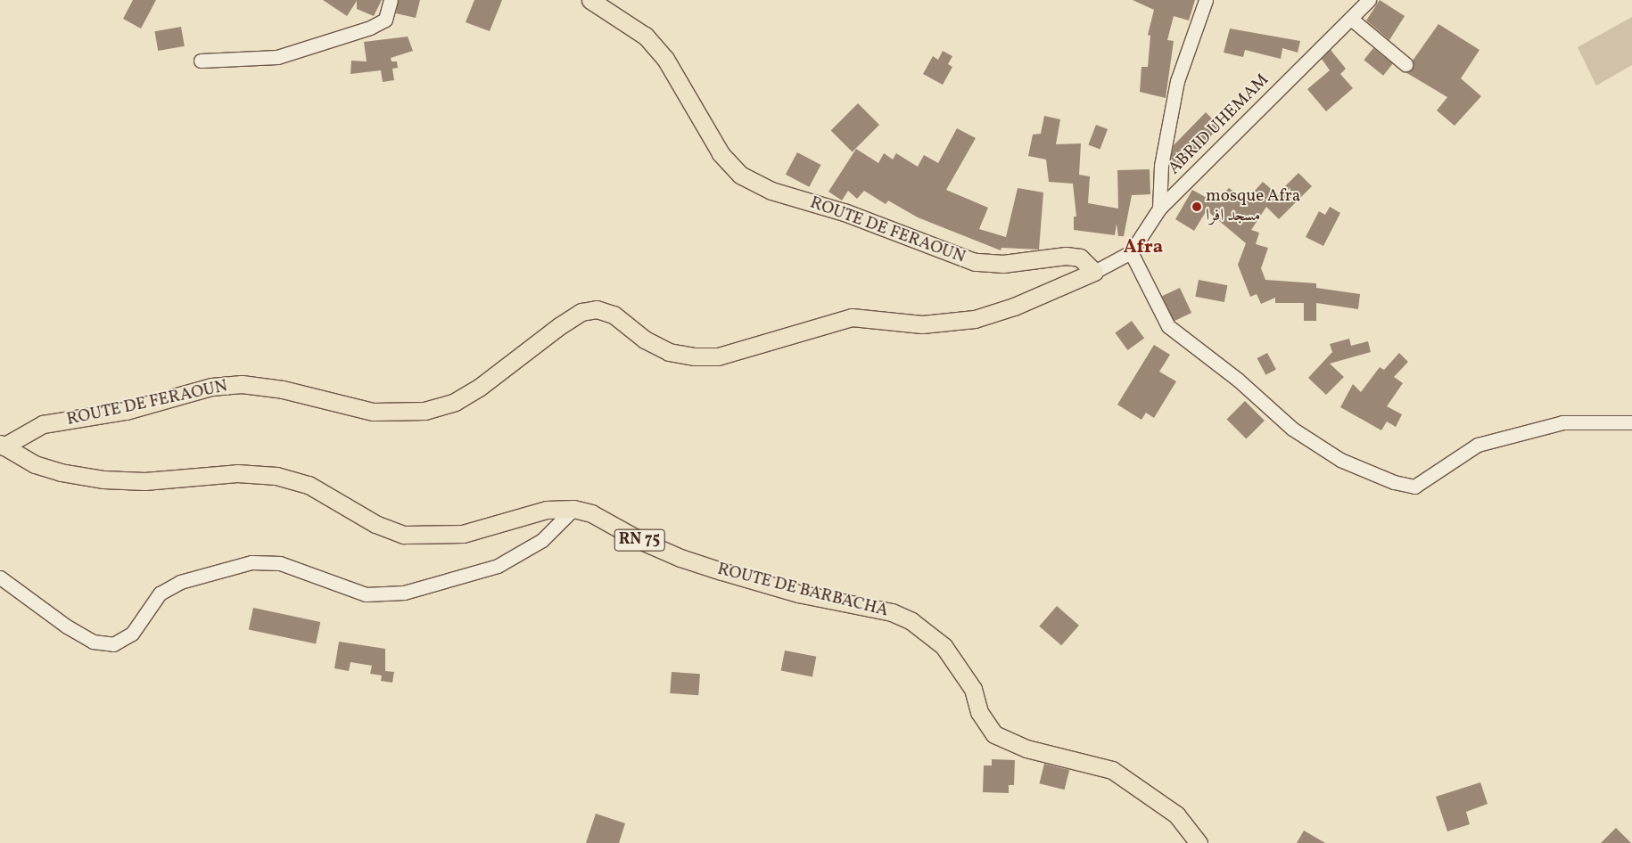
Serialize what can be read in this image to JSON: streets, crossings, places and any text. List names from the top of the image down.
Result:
{
  "streets": {
    "main road": ["ROUTE DE FERAOUN", "RN 75", "ROUTE DE BARBACHA"],
    "street": ["ABRID UHEMAM"]
  },
  "crossings": [
    ["ABRID UHEMAM", "ROUTE DE FERAOUN"],
    ["ROUTE DE FERAOUN", "ROUTE DE BARBACHA"]
  ],
  "districts": ["Afra"],
  "places": ["mosque Afra مسجد افرا"]
}
